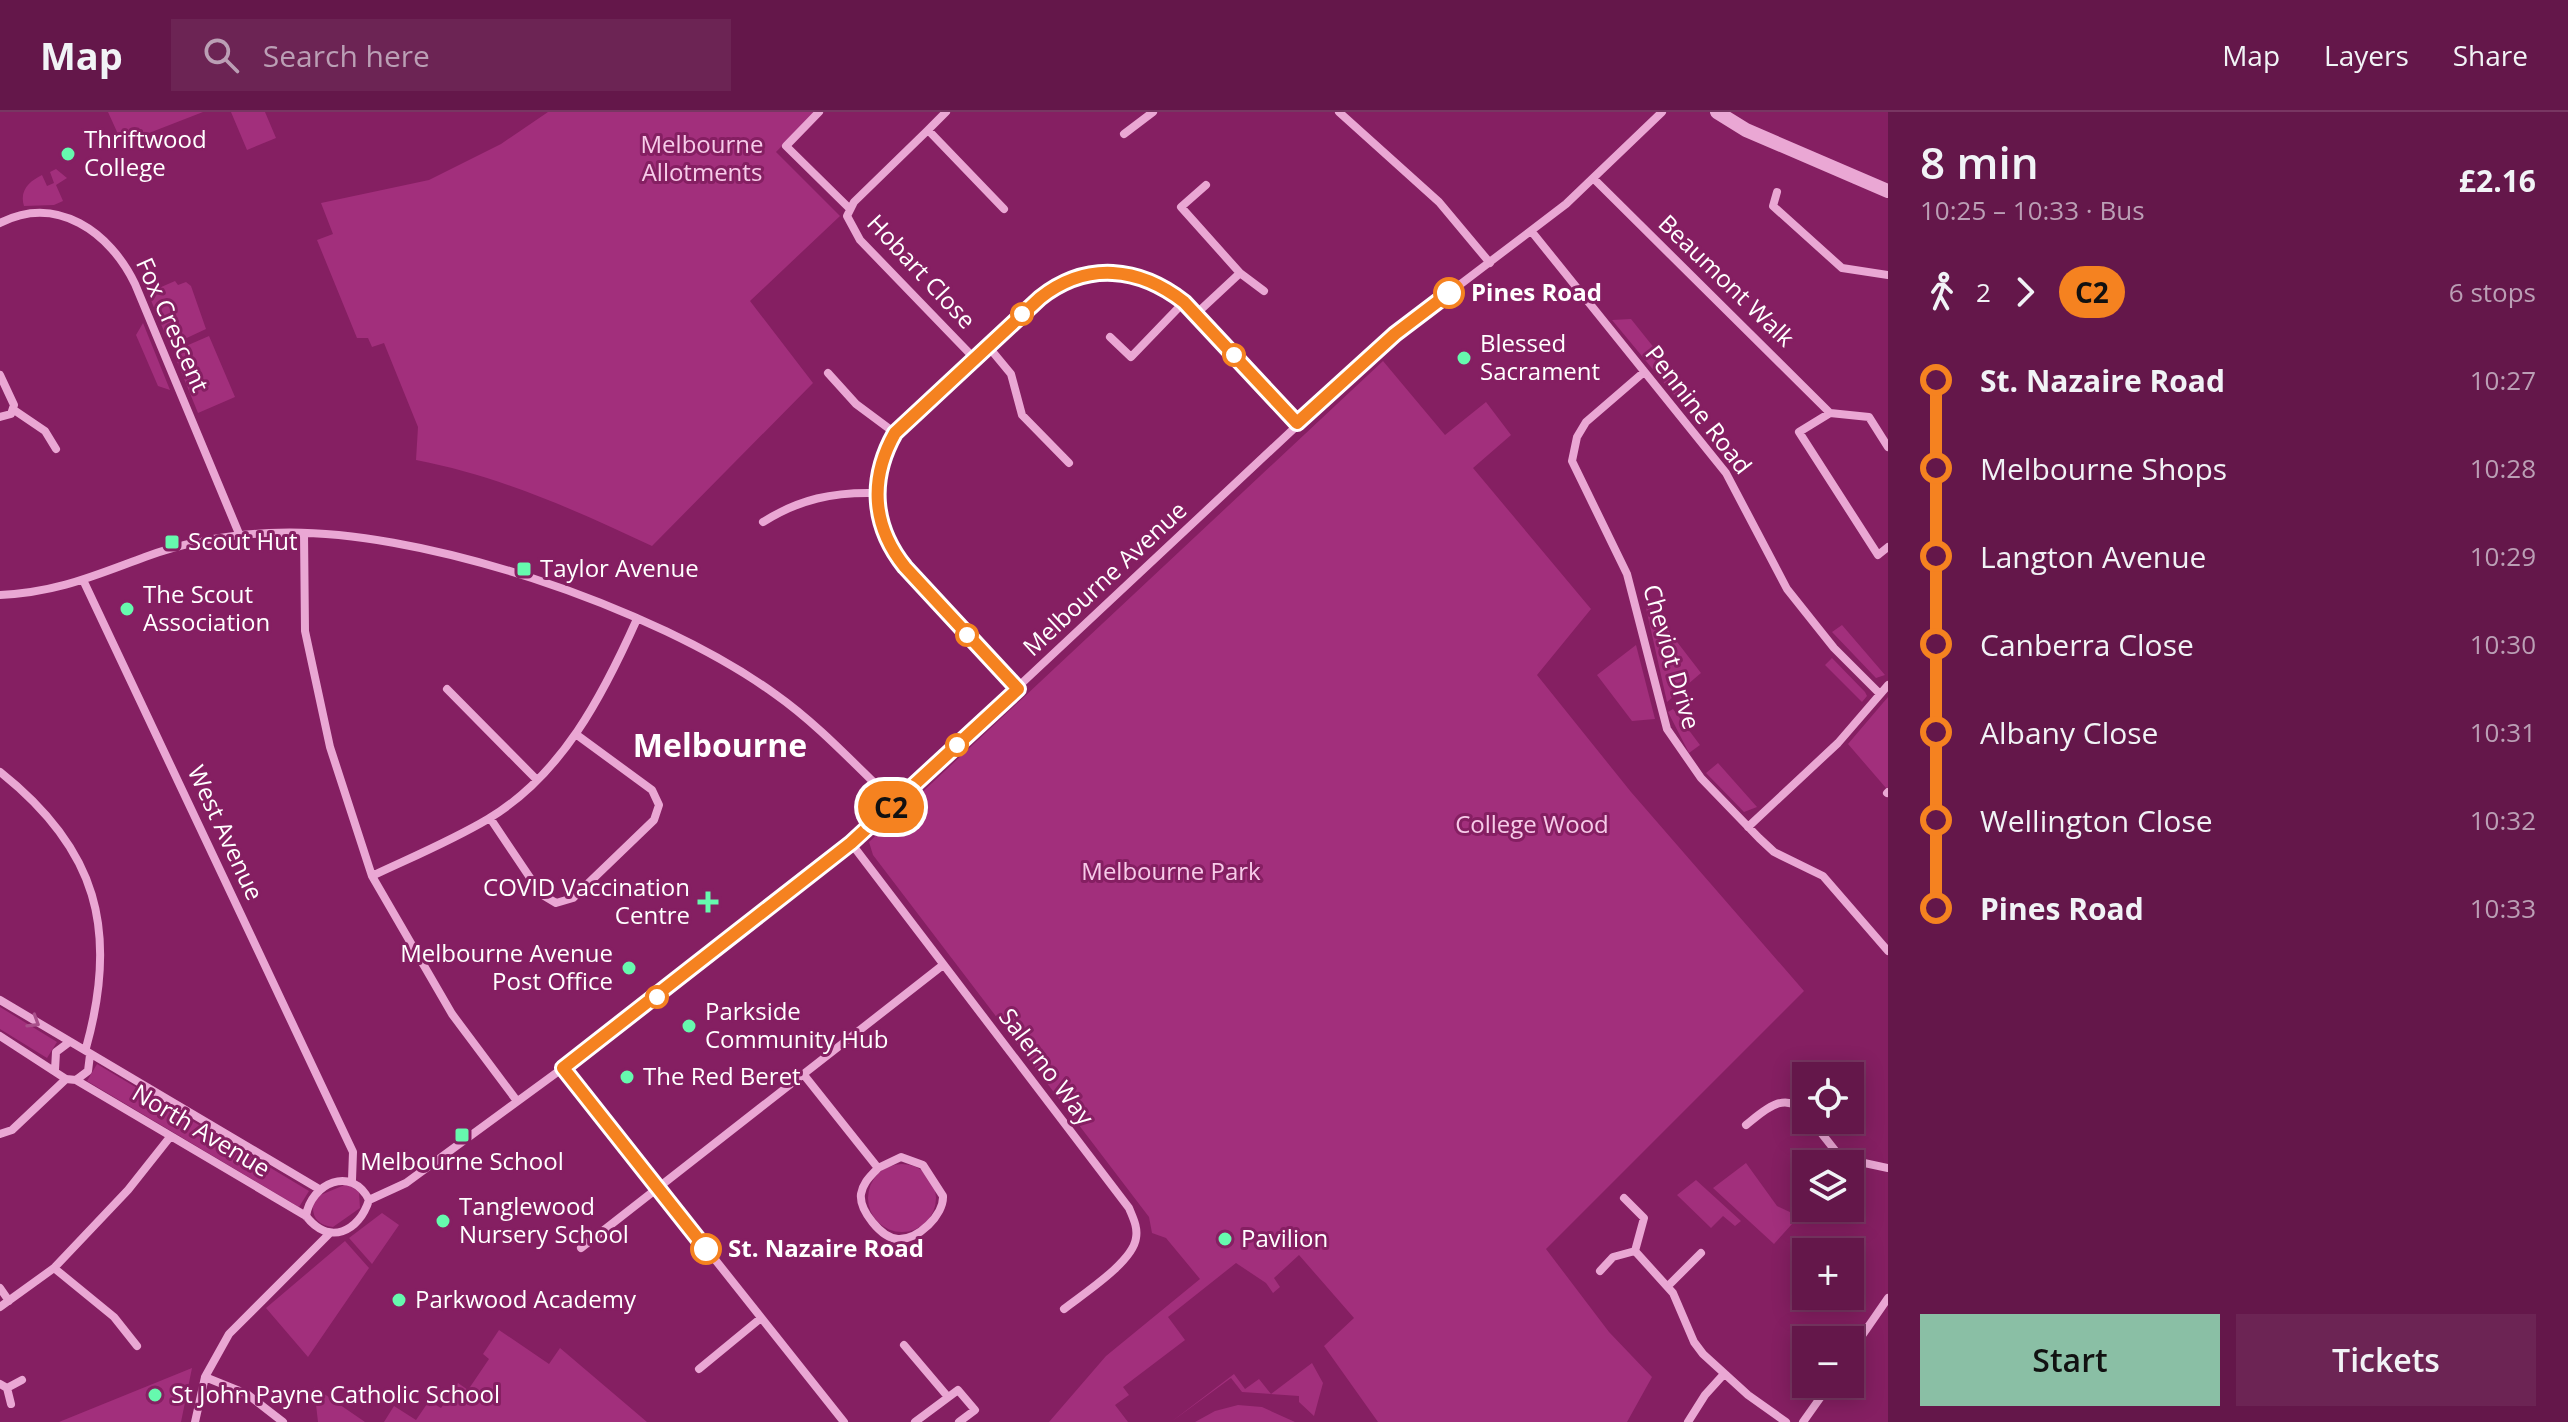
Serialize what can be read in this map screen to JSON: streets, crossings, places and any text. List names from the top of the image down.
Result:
{
  "streets": {
    "street": [
      "Hobart Close",
      "Beaumont Walk",
      "Fox Crescent",
      "Pennine Road",
      "Melbourne Avenue",
      "Cheviot Drive",
      "West Avenue",
      "Salerno Way",
      "North Avenue"
    ]
  },
  "crossings": [
    ["Beaumont Walk", "Melbourne Avenue"],
    ["Pennine Road", "Melbourne Avenue"],
    ["Pennine Road", "Cheviot Drive"],
    ["Melbourne Avenue", "West Avenue"],
    ["Melbourne Avenue", "Salerno Way"],
    ["Melbourne Avenue", "North Avenue"],
    ["West Avenue", "North Avenue"]
  ],
  "districts": ["Melbourne"],
  "parks": ["Melbourne Allotments", "College Wood", "Melbourne Park"],
  "places": {
    "other": [
      "Thriftwood College",
      "Pines Road",
      "Blessed Sacrament",
      "The Scout Association",
      "Melbourne Avenue Post Office",
      "Parkside Community Hub",
      "The Red Beret",
      "Tanglewood Nursery School",
      "Pavilion",
      "St. Nazaire Road",
      "Parkwood Academy",
      "St John Payne Catholic School"
    ],
    "transit": ["Scout Hut", "Taylor Avenue", "Melbourne School"],
    "health": ["COVID Vaccination Centre"]
  },
  "lines": ["bus line C2"],
  "page": {
    "header": "Map",
    "search": "Search here",
    "nav": ["Map", "Layers", "Share"],
    "on_map": "C2",
    "heading": ["8 min", "10:25 – 10:33 · Bus", "£2.16"],
    "legs": ["2", "C2", "6 stops"],
    "list": [
      {
        "name": "St. Nazaire Road",
        "value": "10:27"
      },
      {
        "name": "Melbourne Shops",
        "value": "10:28"
      },
      {
        "name": "Langton Avenue",
        "value": "10:29"
      },
      {
        "name": "Canberra Close",
        "value": "10:30"
      },
      {
        "name": "Albany Close",
        "value": "10:31"
      },
      {
        "name": "Wellington Close",
        "value": "10:32"
      },
      {
        "name": "Pines Road",
        "value": "10:33"
      }
    ],
    "map_buttons": ["+", "−"],
    "buttons": ["Start", "Tickets"]
  }
}
